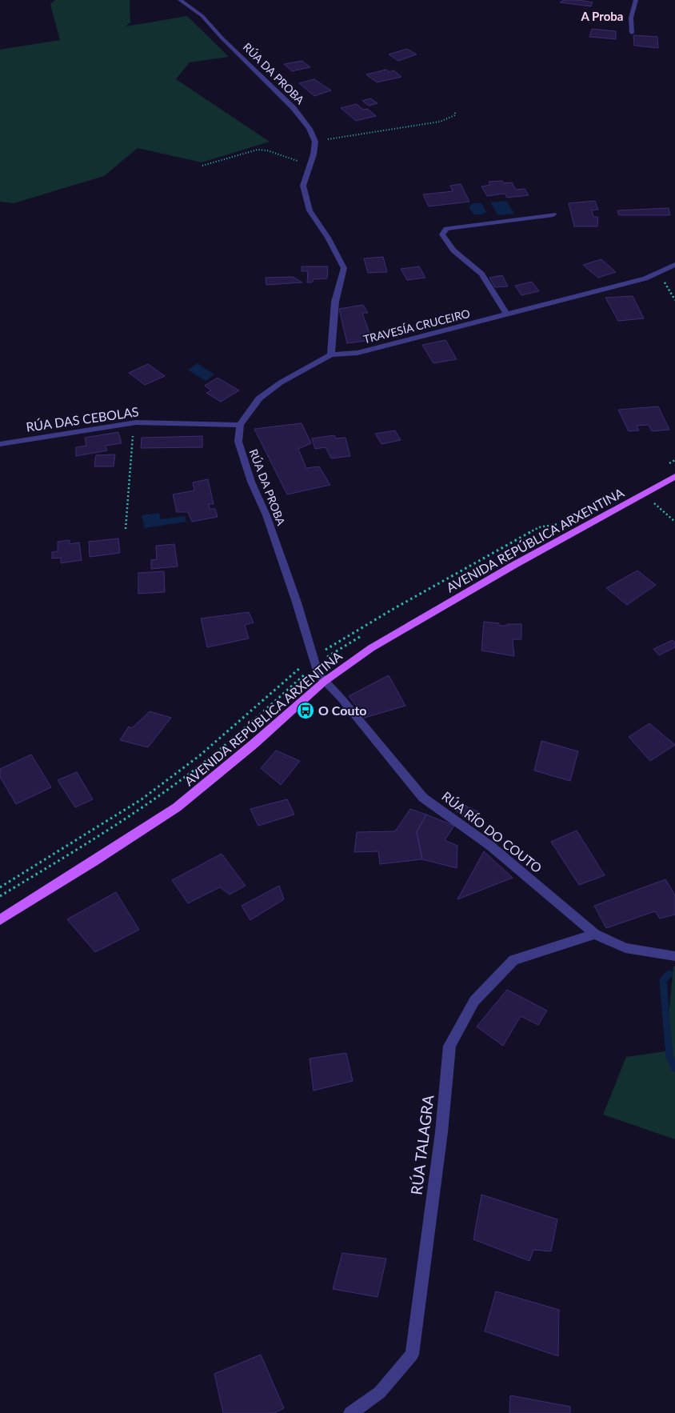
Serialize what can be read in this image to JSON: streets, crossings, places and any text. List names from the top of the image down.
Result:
{
  "streets": {
    "main road": ["AVENIDA REPÚBLICA ARXENTINA"],
    "street": [
      "RÚA DA PROBA",
      "TRAVESÍA CRUCEIRO",
      "RÚA DAS CEBOLAS",
      "RÚA RÍO DO COUTO",
      "RÚA TALAGRA"
    ]
  },
  "crossings": [
    ["RÚA DA PROBA", "RÚA DAS CEBOLAS"],
    ["RÚA DA PROBA", "AVENIDA REPÚBLICA ARXENTINA"],
    ["RÚA DA PROBA", "RÚA RÍO DO COUTO"],
    ["AVENIDA REPÚBLICA ARXENTINA", "RÚA RÍO DO COUTO"],
    ["RÚA RÍO DO COUTO", "RÚA TALAGRA"]
  ],
  "districts": ["A Proba"],
  "places": {
    "bus stop": ["O Couto"]
  }
}
